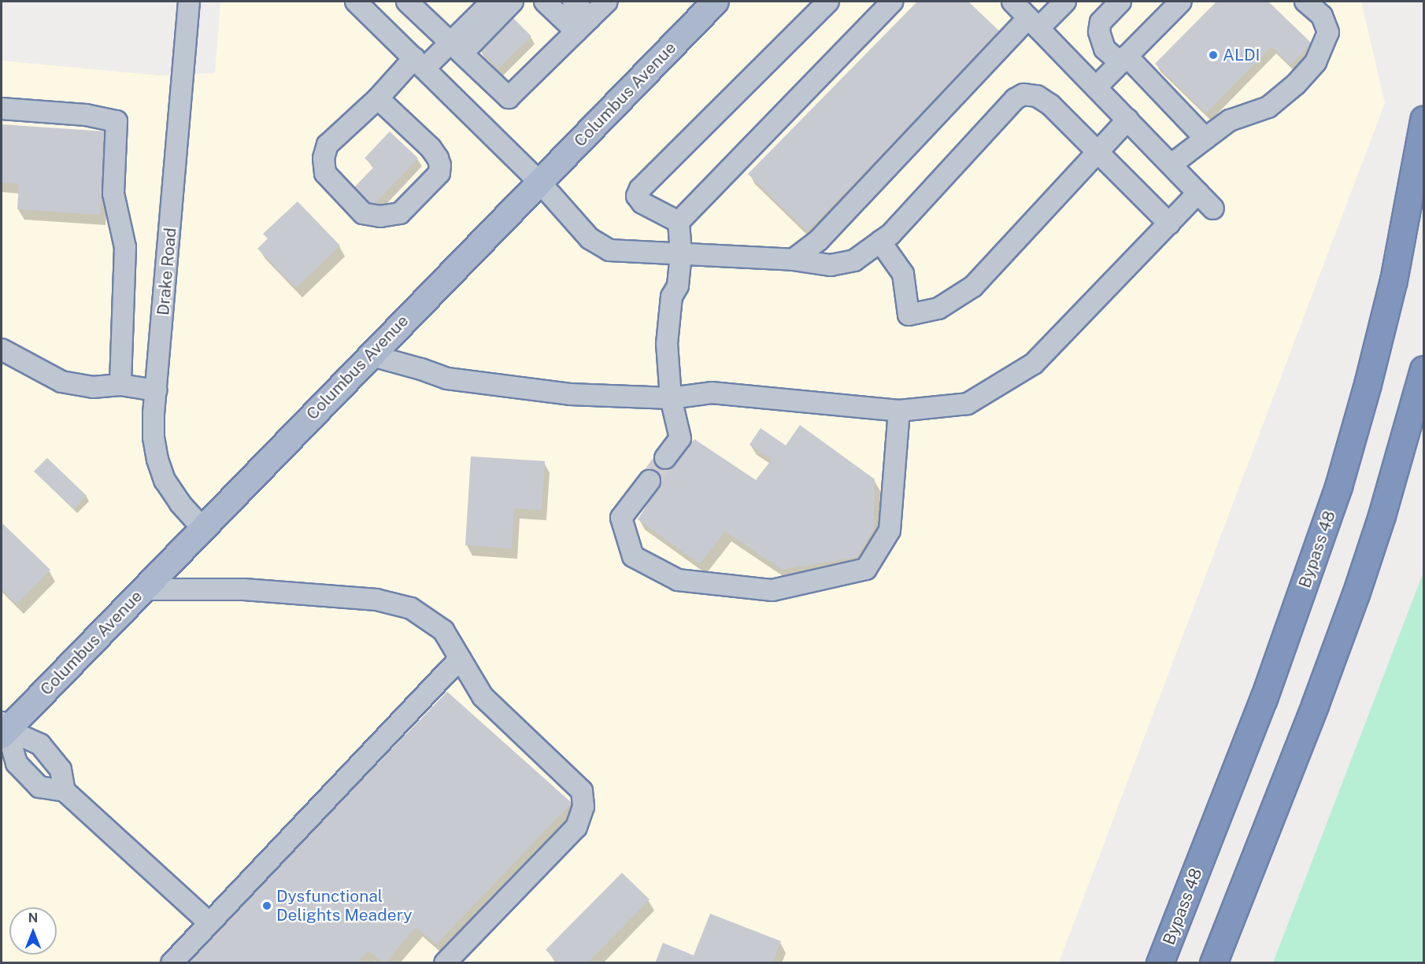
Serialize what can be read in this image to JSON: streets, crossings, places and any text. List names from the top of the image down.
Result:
{
  "streets": {
    "highway": ["Bypass 48"],
    "main road": ["Columbus Avenue"],
    "street": ["Drake Road"]
  },
  "crossings": [
    ["Columbus Avenue", "Drake Road"]
  ],
  "places": ["ALDI", "Dysfunctional Delights Meadery"],
  "north": "top"
}
